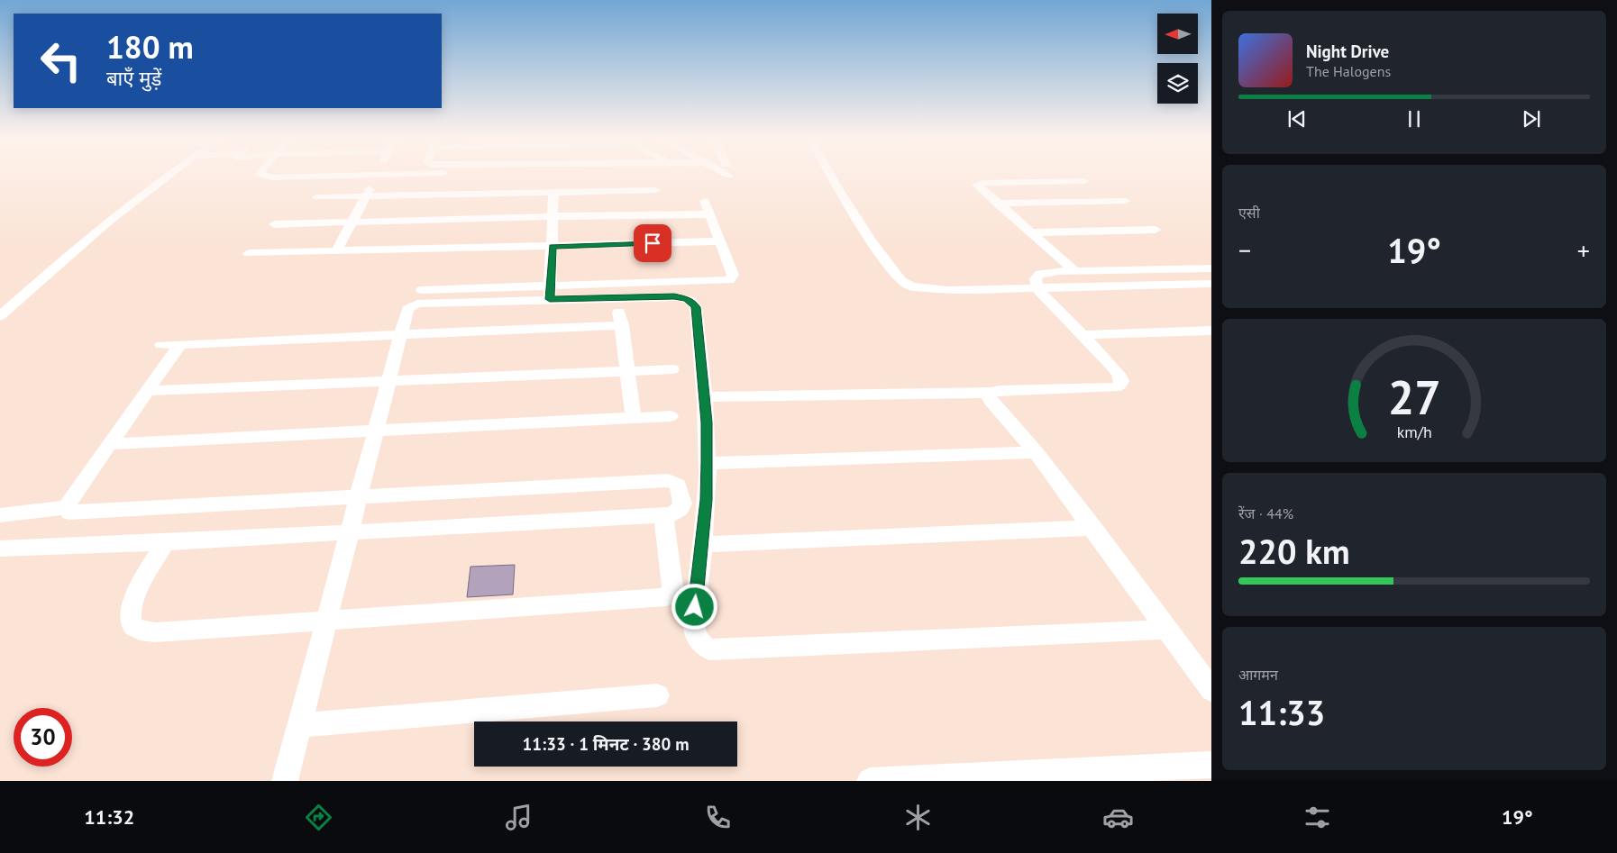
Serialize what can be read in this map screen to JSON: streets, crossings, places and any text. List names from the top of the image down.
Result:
{
  "north": "left",
  "page": {
    "turn": ["180 m", "बाएँ मुड़ें"],
    "song": ["Night Drive", "The Halogens"],
    "tile": [
      "एसी",
      ["रेंज · 44%", "220 km"],
      ["आगमन", "11:33"]
    ],
    "heat": ["−", "19°", "+"],
    "limit": "30",
    "trip": "11:33 · 1 मिनट · 380 m",
    "tabs": ["11:32", "19°"],
    "gauge": ["27", "km/h"]
  }
}
